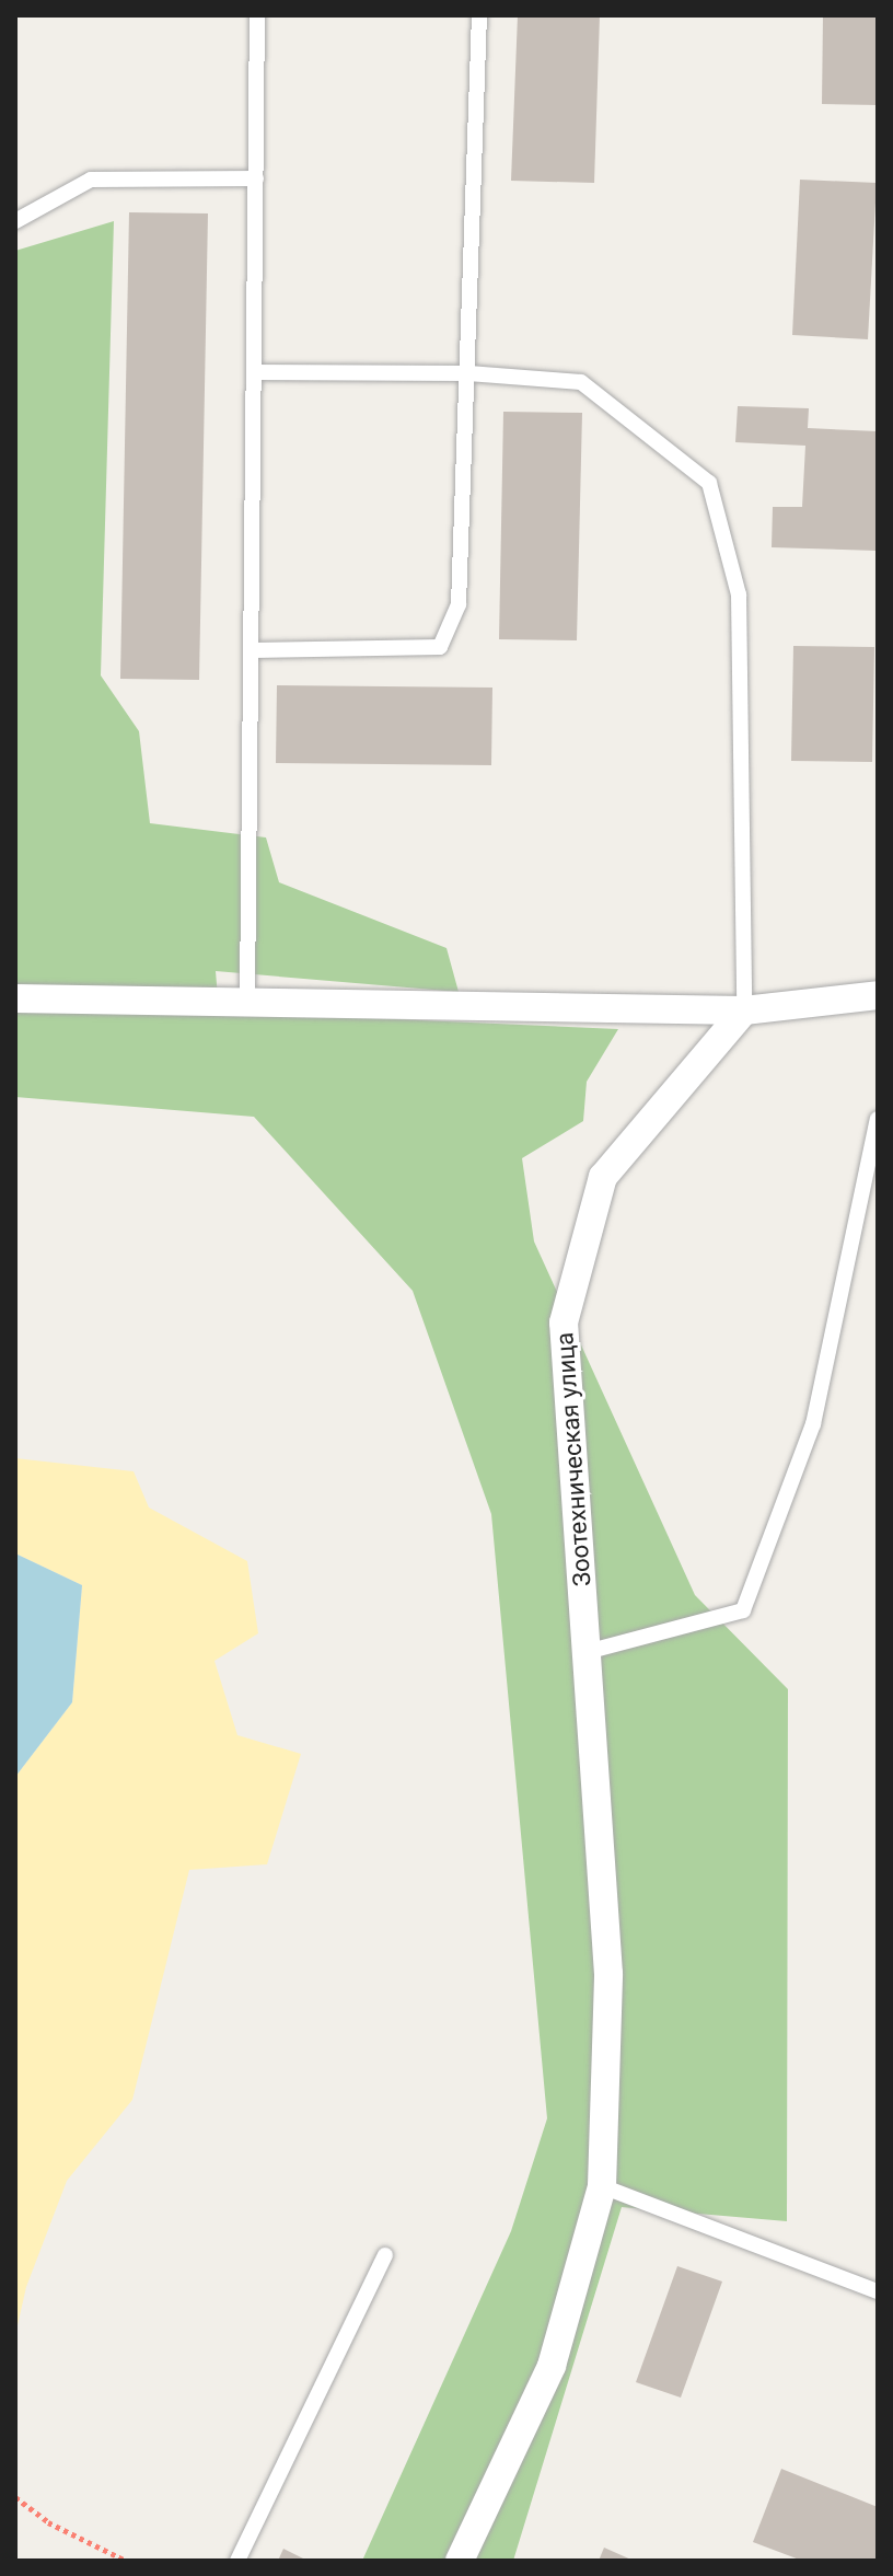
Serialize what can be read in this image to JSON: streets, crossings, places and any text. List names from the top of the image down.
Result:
{
  "streets": {
    "street": ["Зоотехническая улица"]
  }
}
